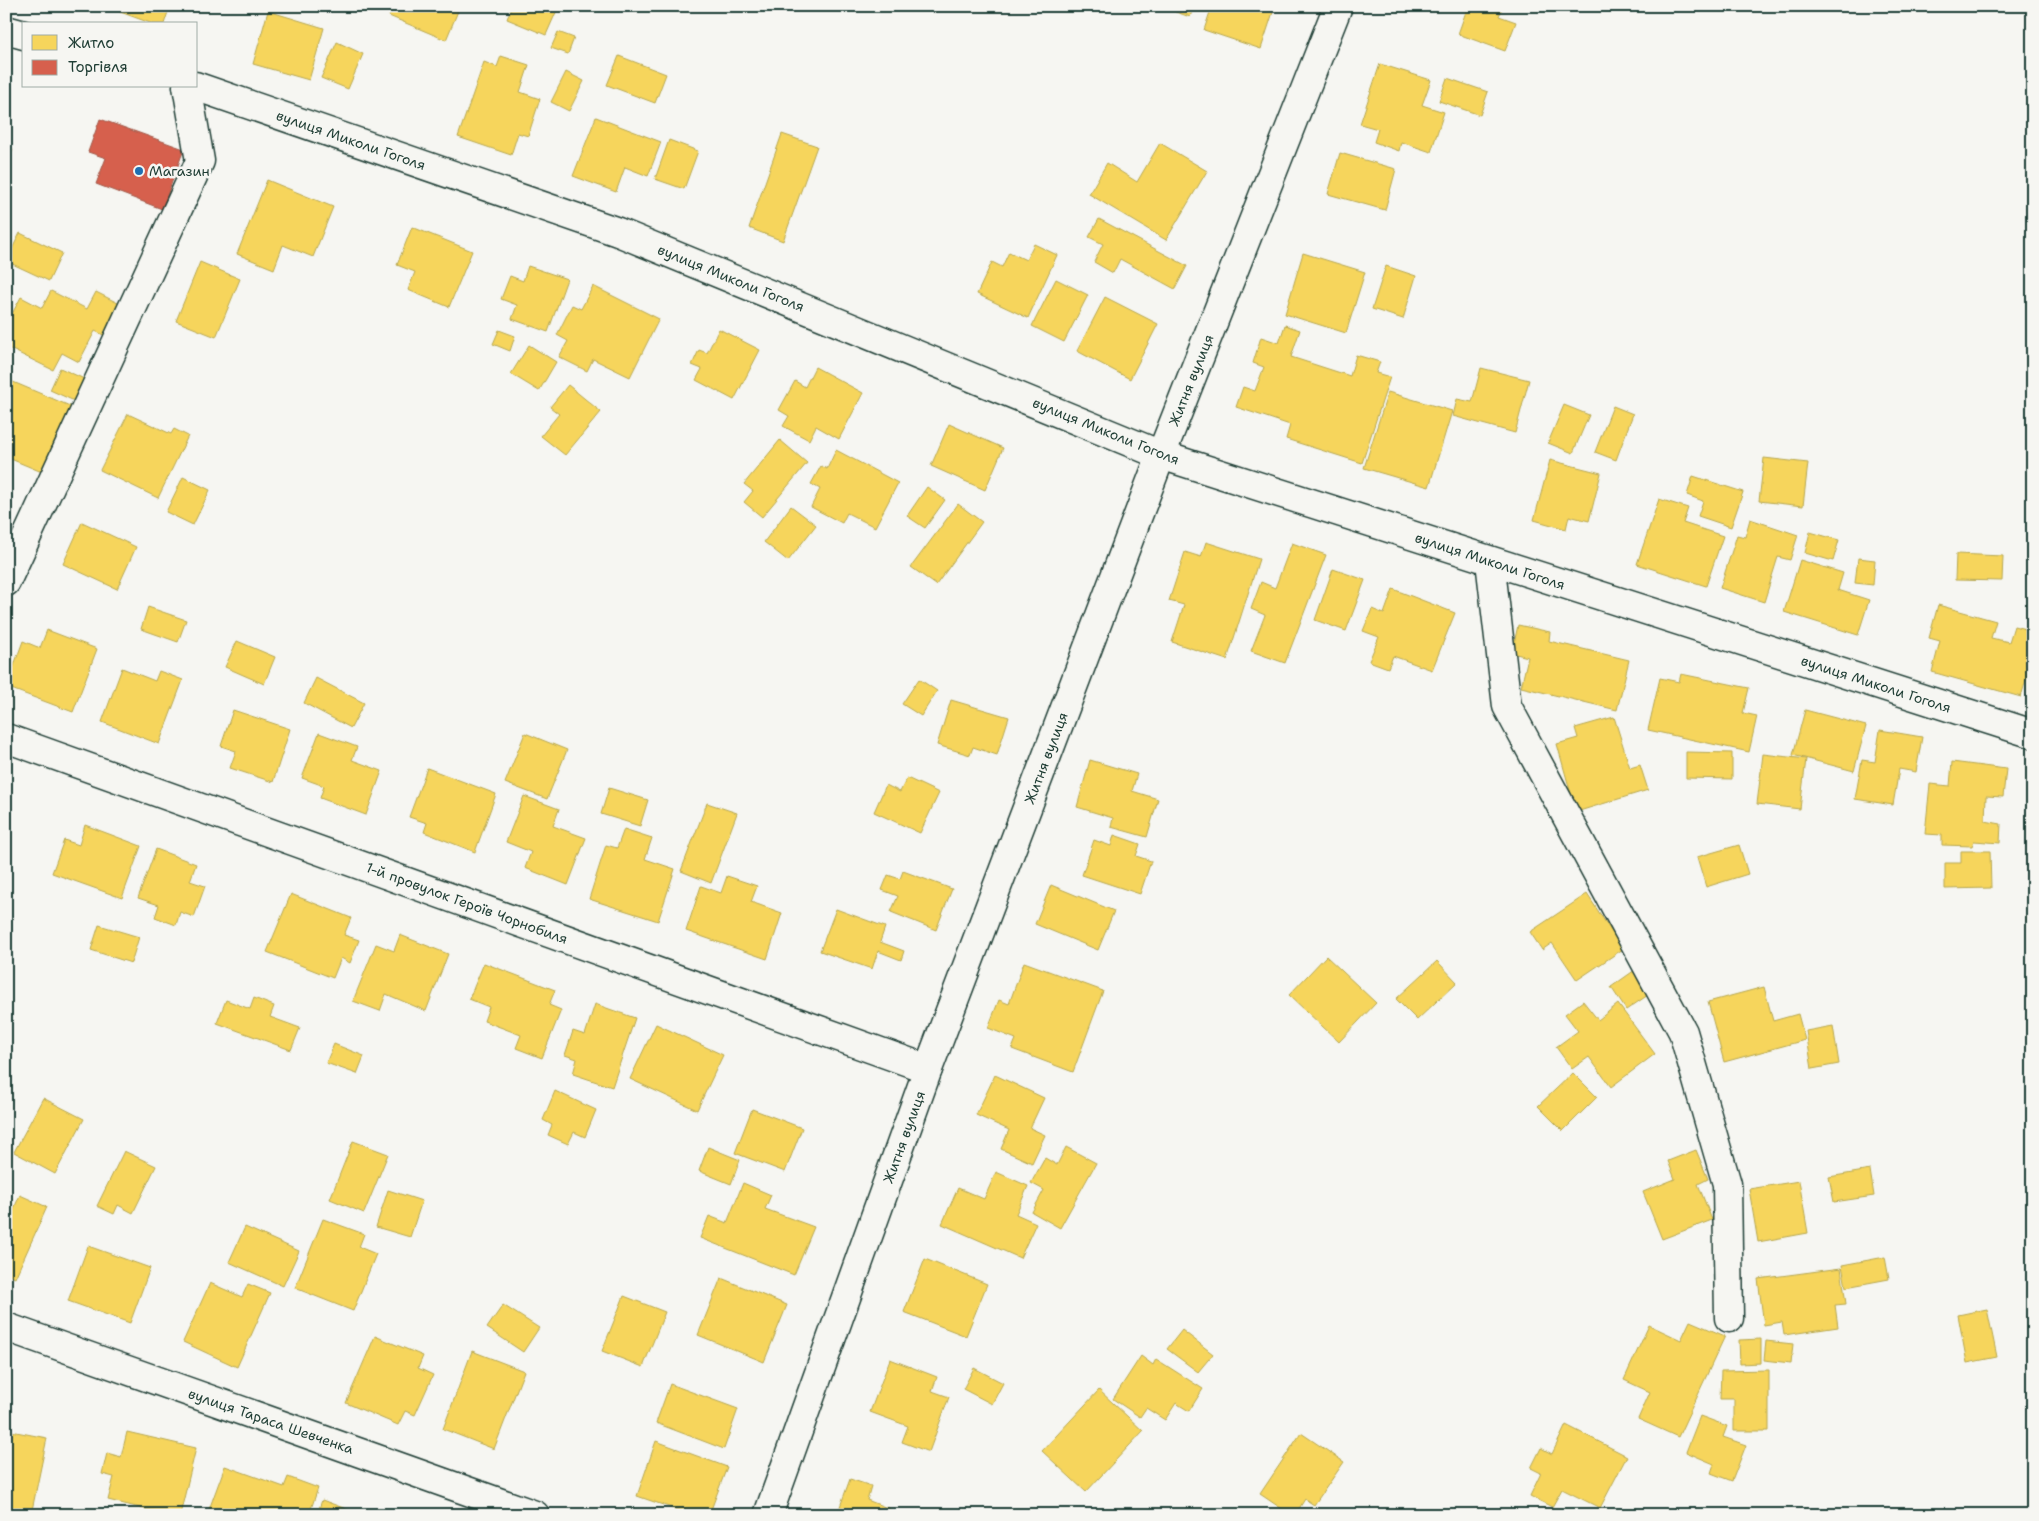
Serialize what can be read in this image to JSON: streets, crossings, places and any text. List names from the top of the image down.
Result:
{
  "streets": {
    "street": [
      "вулиця Миколи Гоголя",
      "Житня вулиця",
      "1-й провулок Героїв Чорнобиля",
      "вулиця Тараса Шевченка"
    ]
  },
  "crossings": [
    ["вулиця Миколи Гоголя", "Житня вулиця"],
    ["Житня вулиця", "1-й провулок Героїв Чорнобиля"]
  ],
  "places": ["Магазин"],
  "legend": ["Житло", "Торгівля"]
}
